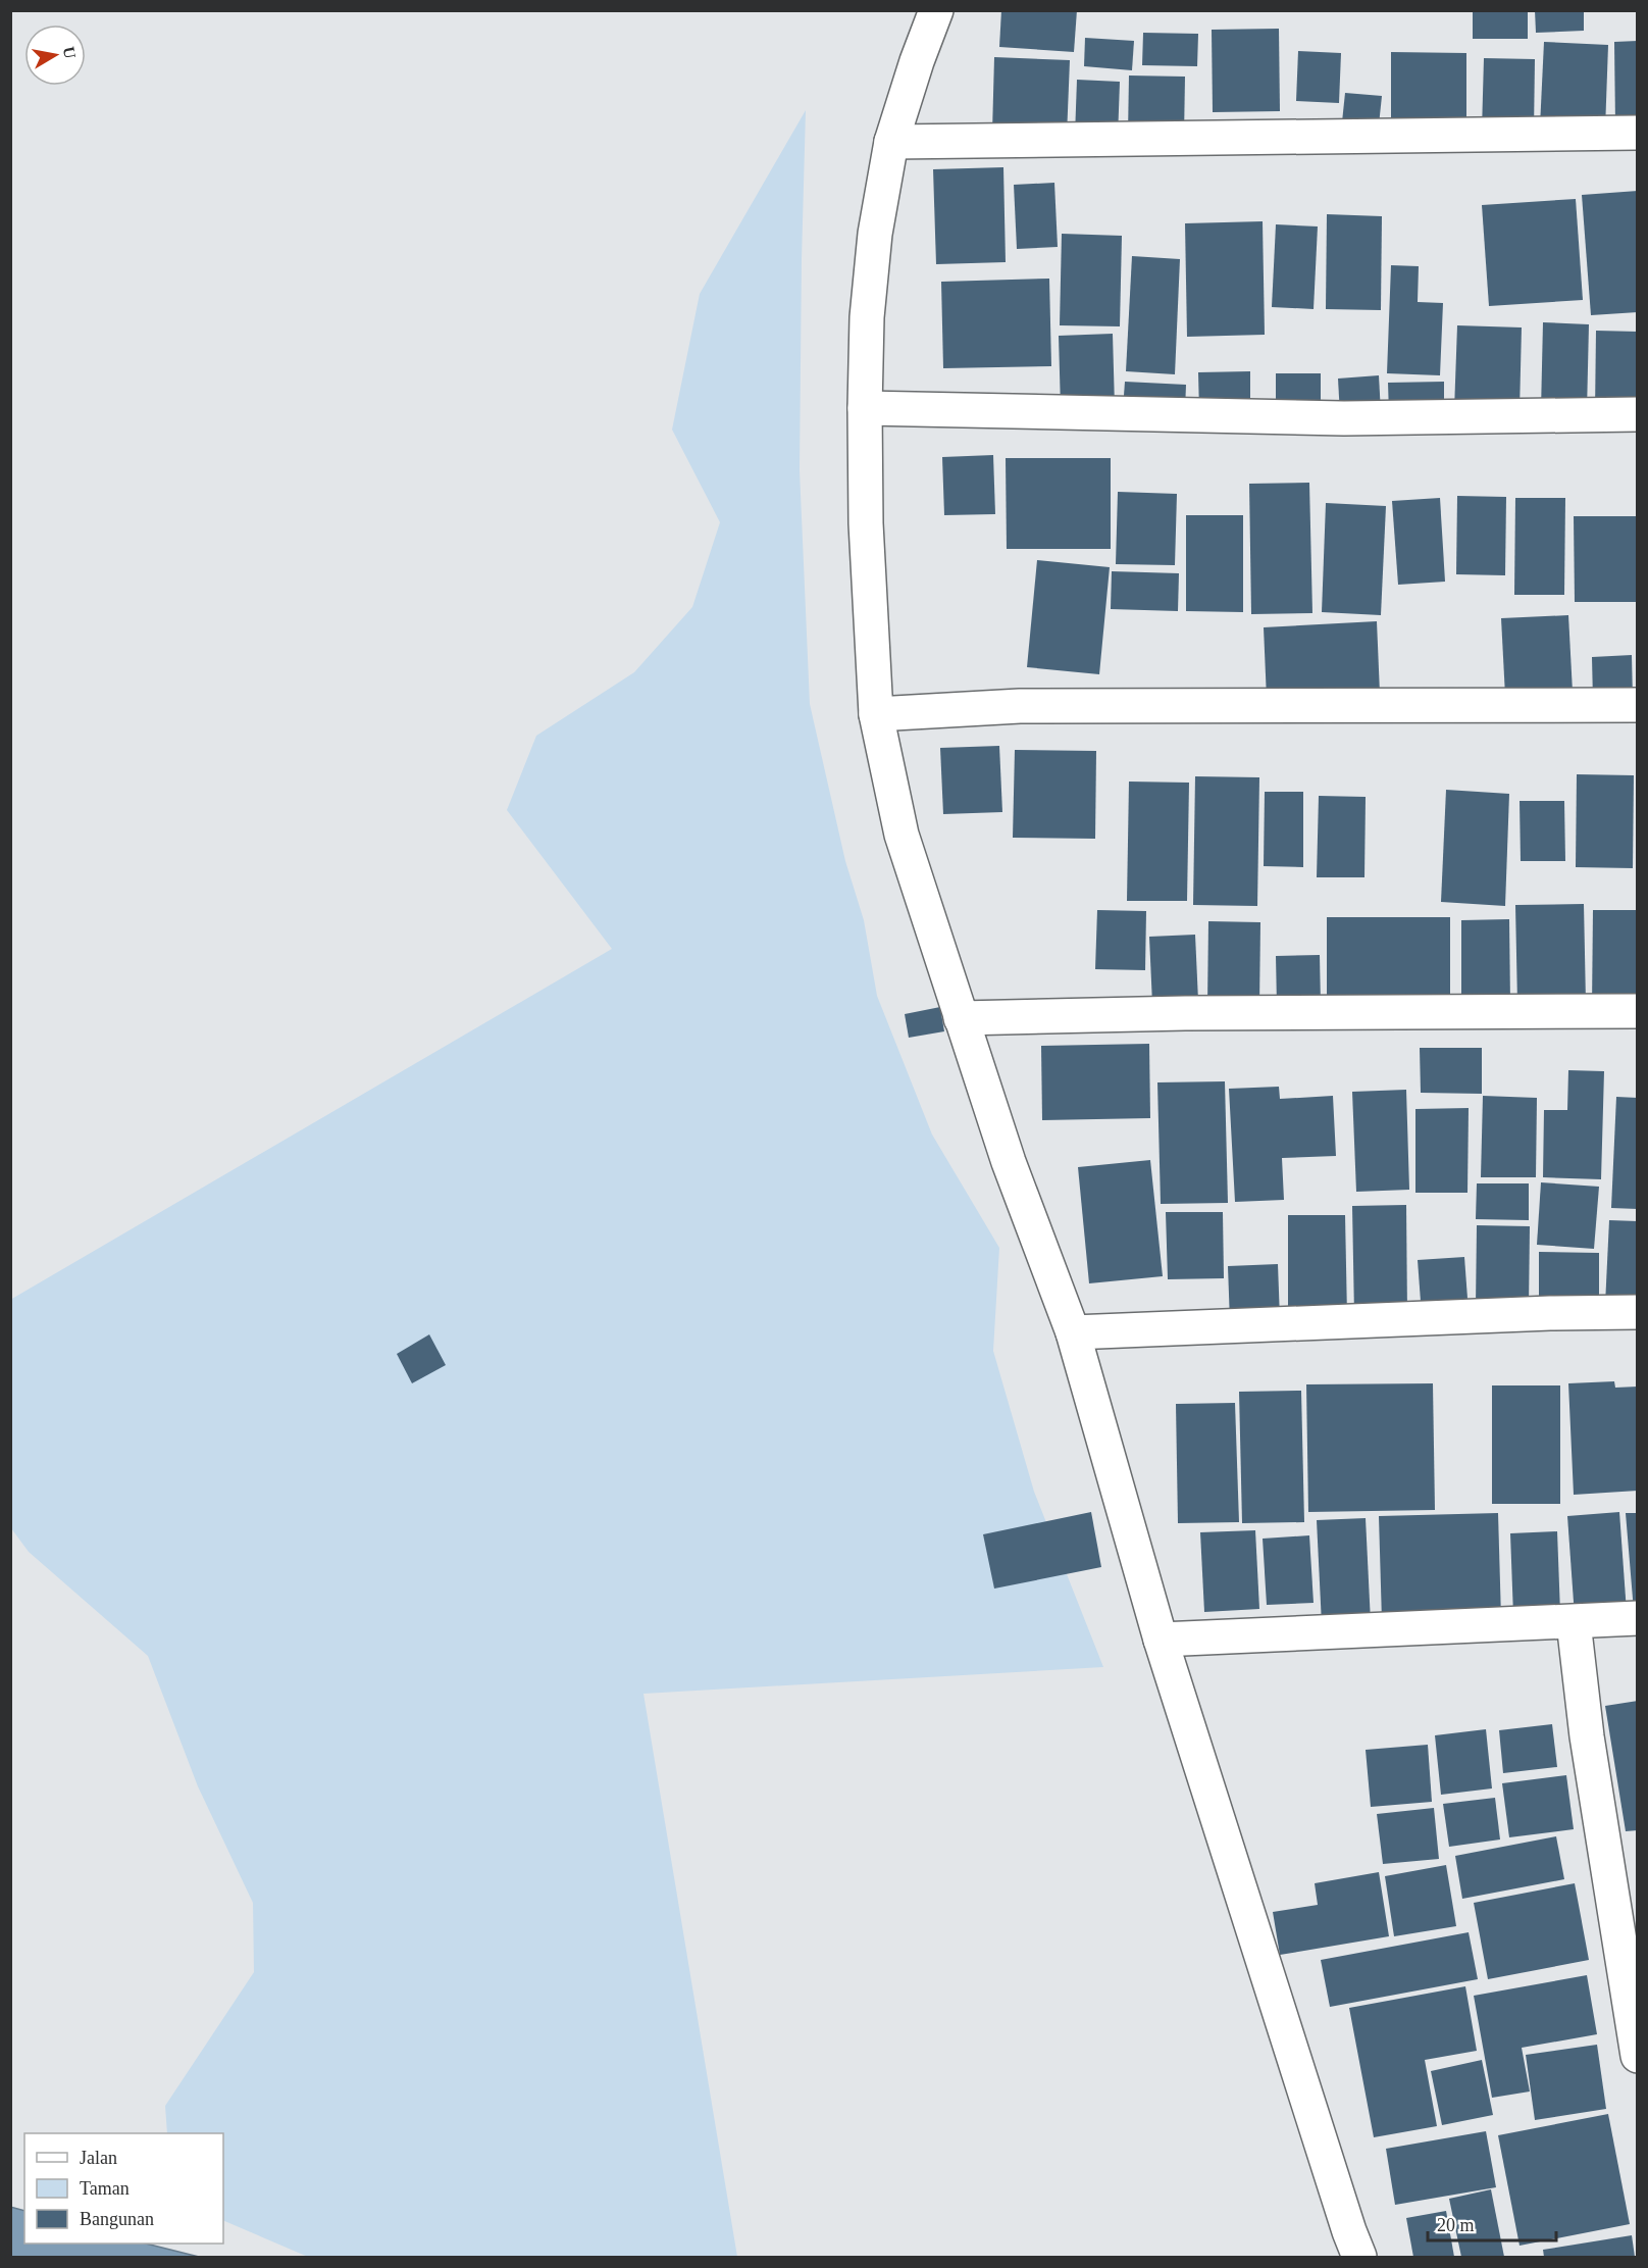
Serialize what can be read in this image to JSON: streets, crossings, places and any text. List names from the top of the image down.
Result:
{
  "legend": ["Jalan", "Taman", "Bangunan"],
  "scale_bar": "20 m",
  "north": "right"
}
